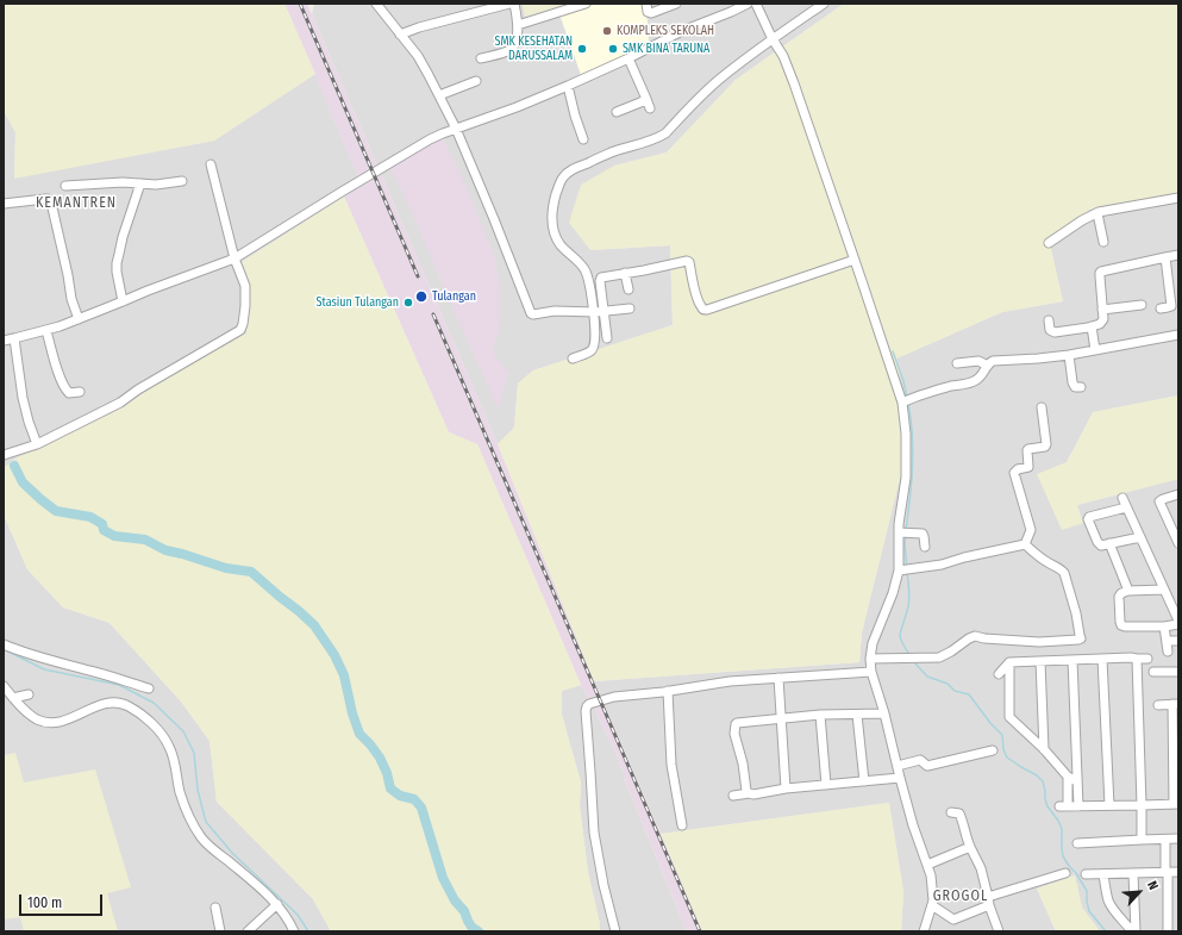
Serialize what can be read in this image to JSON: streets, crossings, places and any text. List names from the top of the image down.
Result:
{
  "districts": ["KEMANTREN", "GROGOL"],
  "places": [
    "KOMPLEKS SEKOLAH",
    "SMK KESEHATAN DARUSSALAM",
    "SMK BINA TARUNA",
    "Tulangan",
    "Stasiun Tulangan"
  ],
  "scale_bar": "100 m",
  "north": "top right"
}
